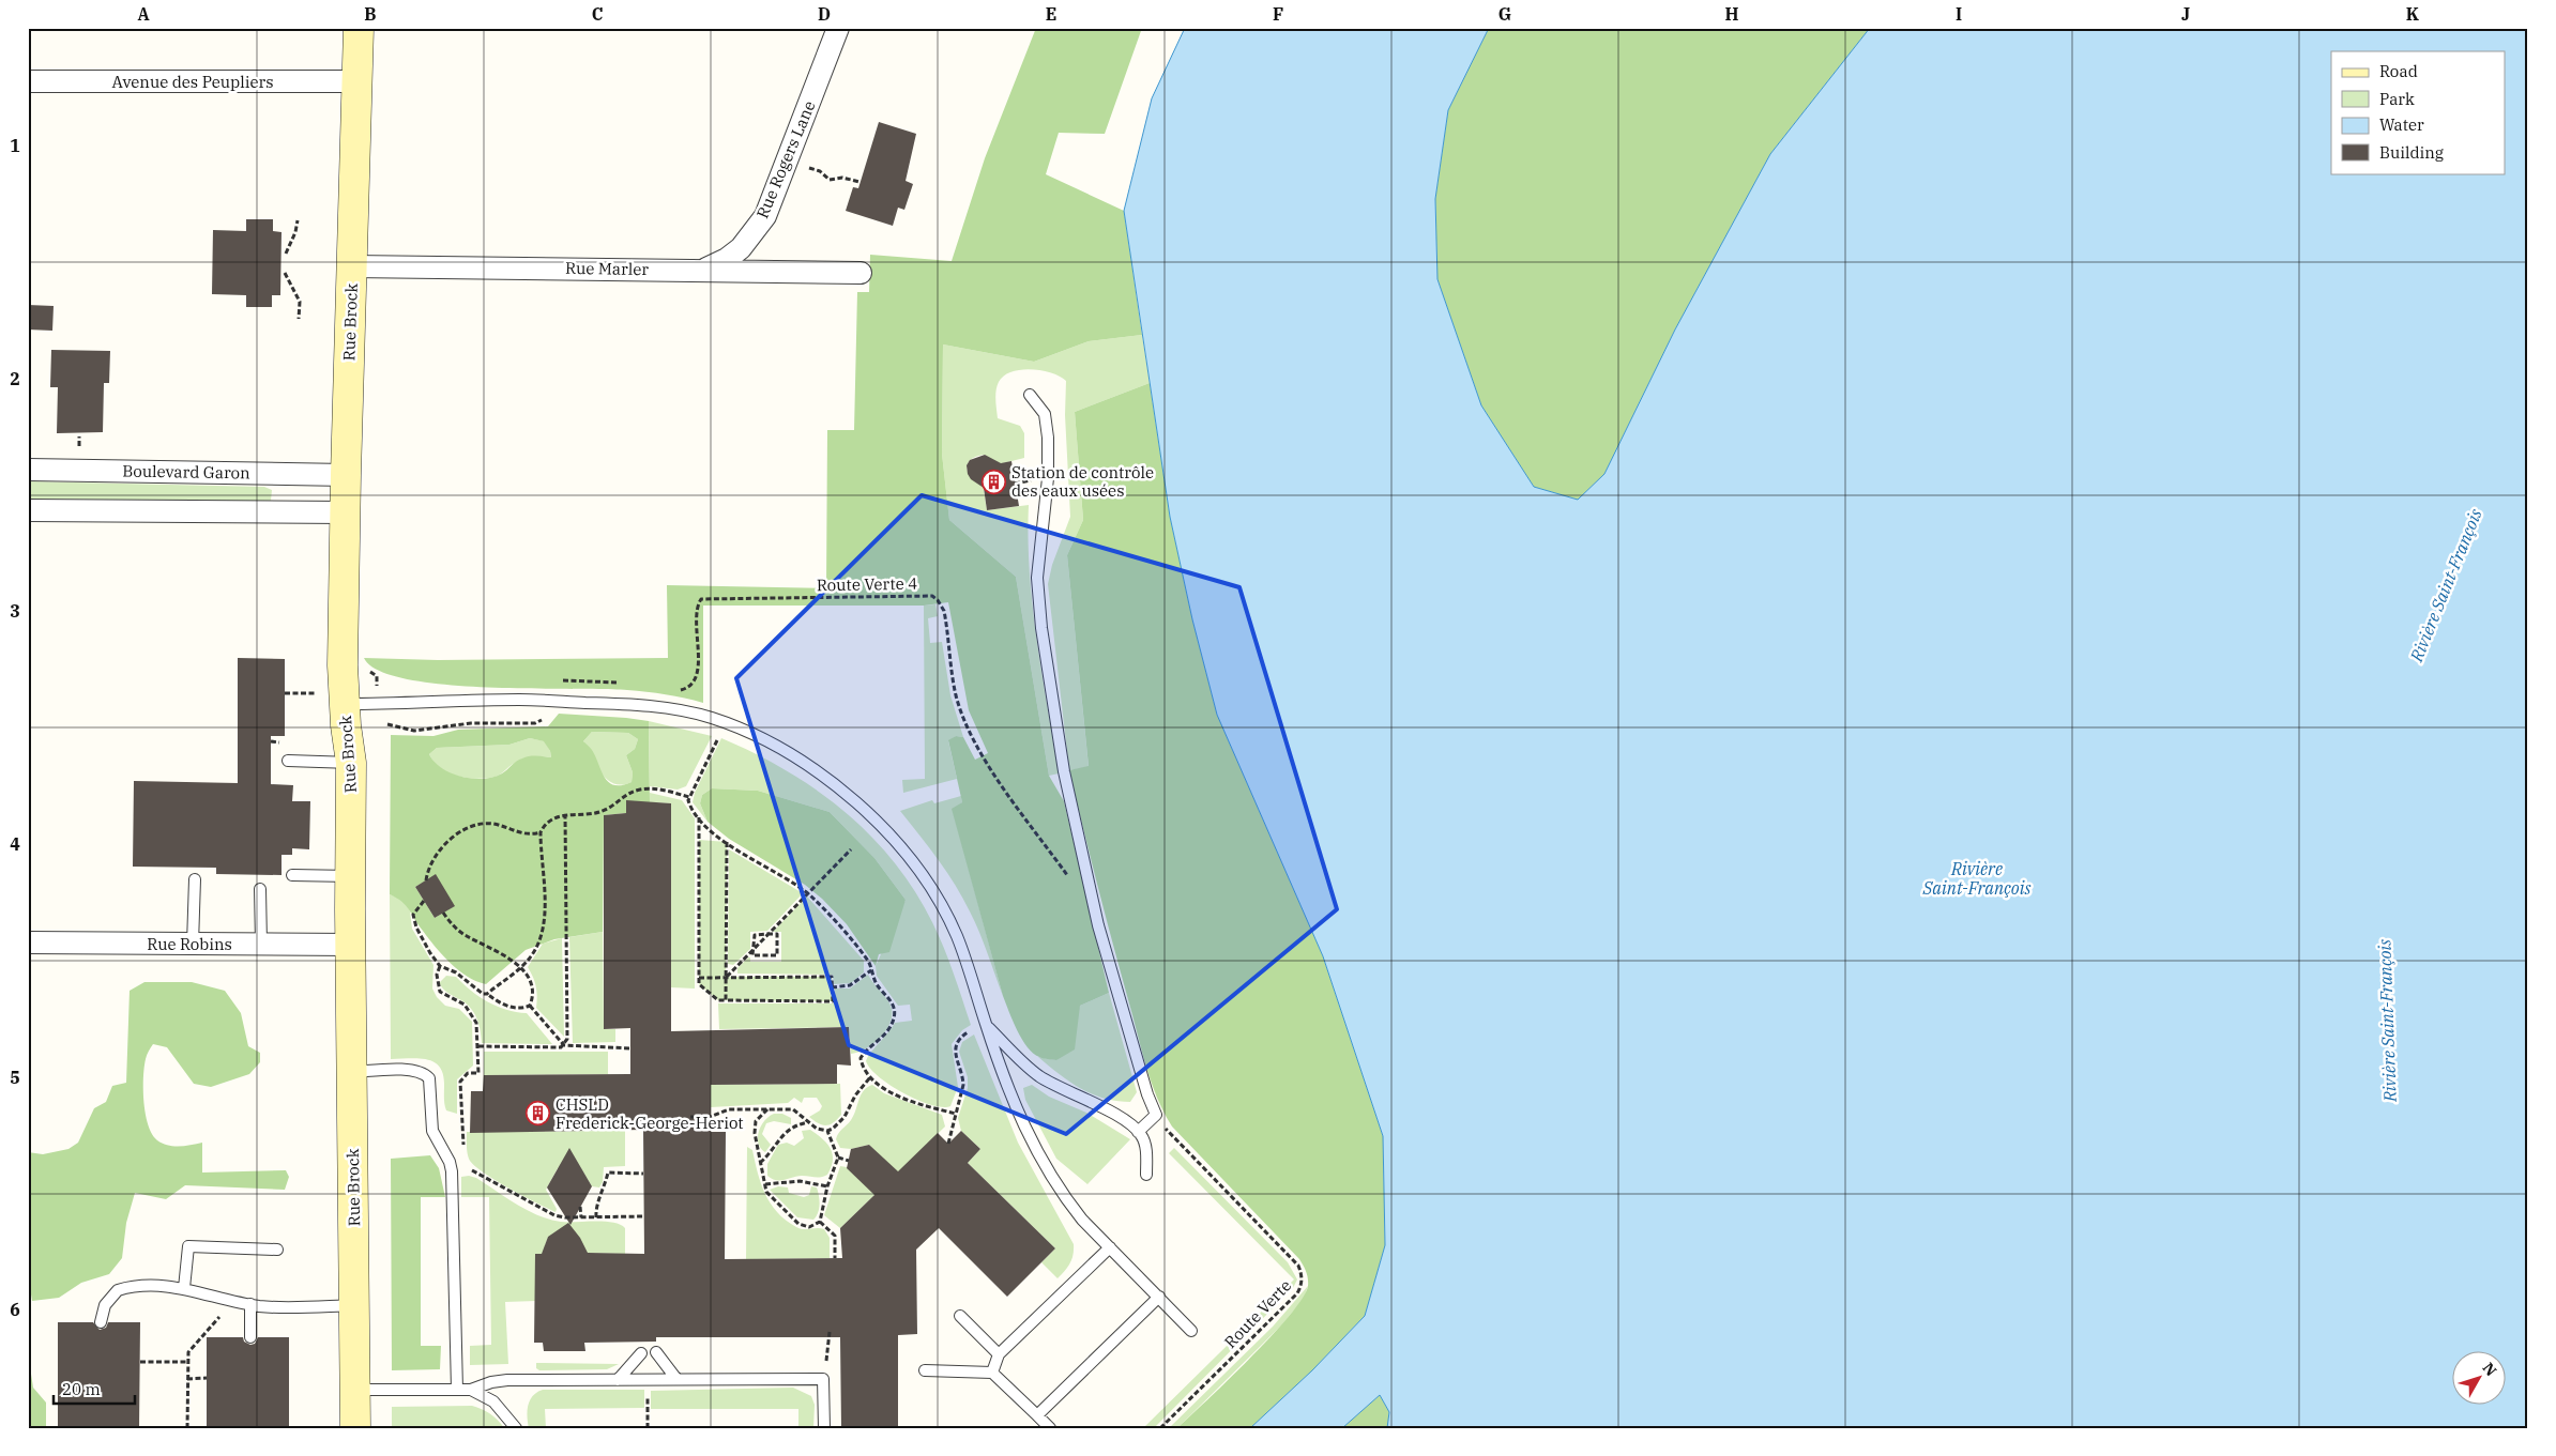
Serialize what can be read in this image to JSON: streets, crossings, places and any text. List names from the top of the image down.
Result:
{
  "streets": {
    "street": [
      "Avenue des Peupliers",
      "Rue Rogers Lane",
      "Rue Marler",
      "Rue Brock",
      "Boulevard Garon",
      "Rue Robins"
    ],
    "path": ["Route Verte 4", "Route Verte"]
  },
  "crossings": [
    ["Avenue des Peupliers", "Rue Brock"],
    ["Rue Rogers Lane", "Rue Marler"],
    ["Rue Marler", "Rue Brock"],
    ["Rue Brock", "Boulevard Garon"],
    ["Rue Brock", "Rue Robins"]
  ],
  "water": ["Rivière Saint-François"],
  "places": {
    "building": ["Station de contrôle des eaux usées", "CHSLD Frederick-George-Heriot"]
  },
  "legend": [
    "Road",
    "Park",
    "Water",
    "Building"
  ],
  "scale_bar": "20 m",
  "north": "top right",
  "grid": {
    "columns": [
      "A",
      "B",
      "C",
      "D",
      "E",
      "F",
      "G",
      "H",
      "I",
      "J",
      "K"
    ],
    "rows": [
      "1",
      "2",
      "3",
      "4",
      "5",
      "6"
    ]
  }
}
